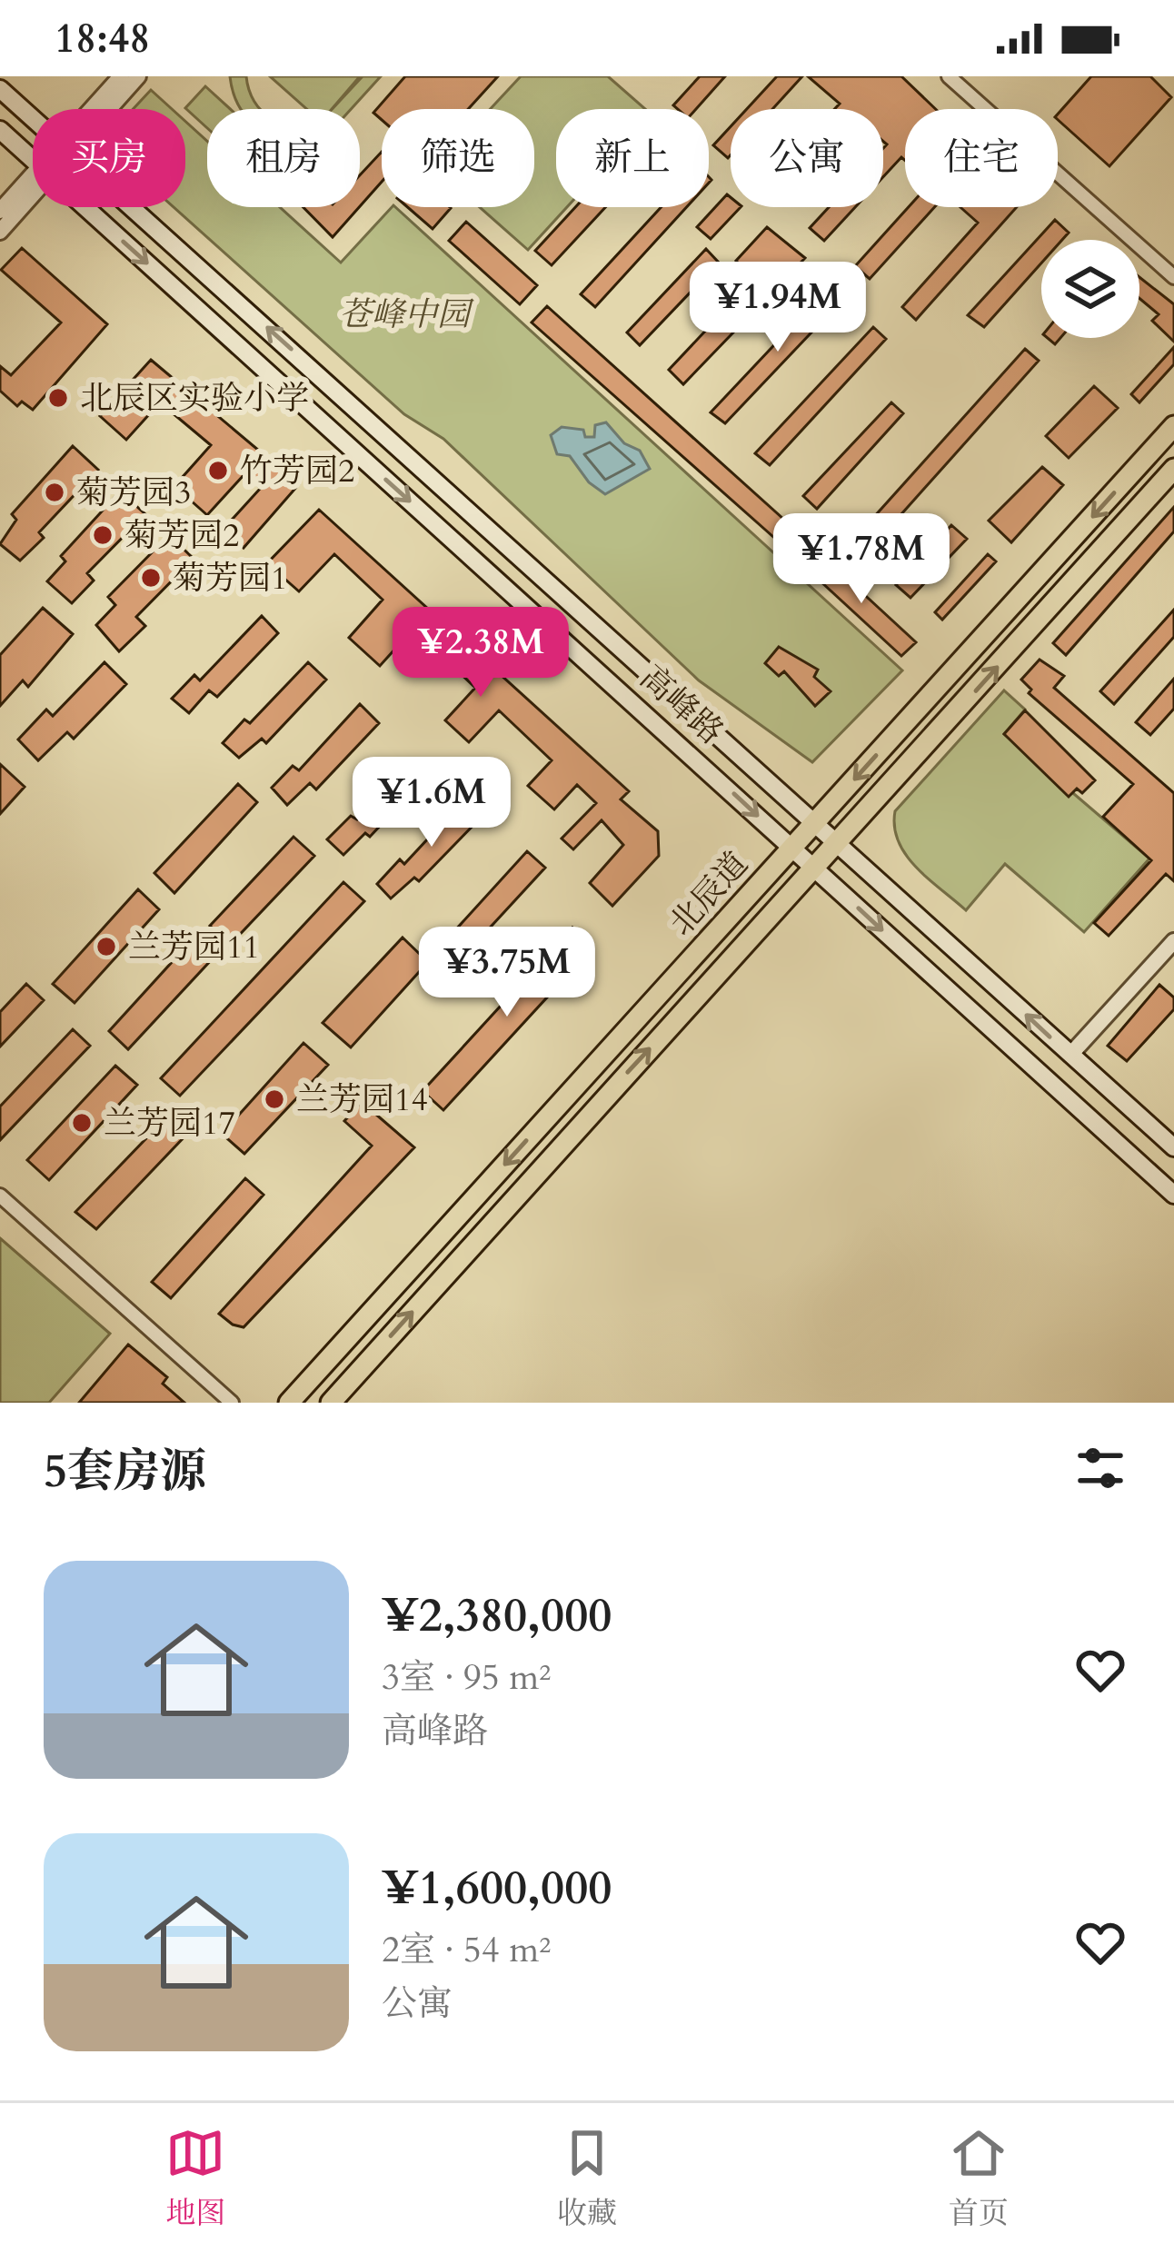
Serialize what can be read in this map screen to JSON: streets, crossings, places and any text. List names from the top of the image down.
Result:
{
  "streets": {
    "main road": ["高峰路", "北辰道"]
  },
  "crossings": [
    ["高峰路", "北辰道"]
  ],
  "parks": ["苍峰中园"],
  "places": [
    "北辰区实验小学",
    "竹芳园2",
    "菊芳园3",
    "菊芳园2",
    "菊芳园1",
    "兰芳园11",
    "兰芳园14",
    "兰芳园17"
  ],
  "page": {
    "status": "18:48",
    "chip": [
      "买房",
      "租房",
      "筛选",
      "新上",
      "公寓",
      "住宅"
    ],
    "price": [
      "¥1.94M",
      "¥1.78M",
      "¥2.38M",
      "¥1.6M",
      "¥3.75M"
    ],
    "heading": "5套房源",
    "list": [
      {
        "name": "¥2,380,000",
        "note": "3室 · 95 m² · 高峰路"
      },
      {
        "name": "¥1,600,000",
        "note": "2室 · 54 m² · 公寓"
      }
    ],
    "tabs": ["地图", "收藏", "首页"]
  }
}
